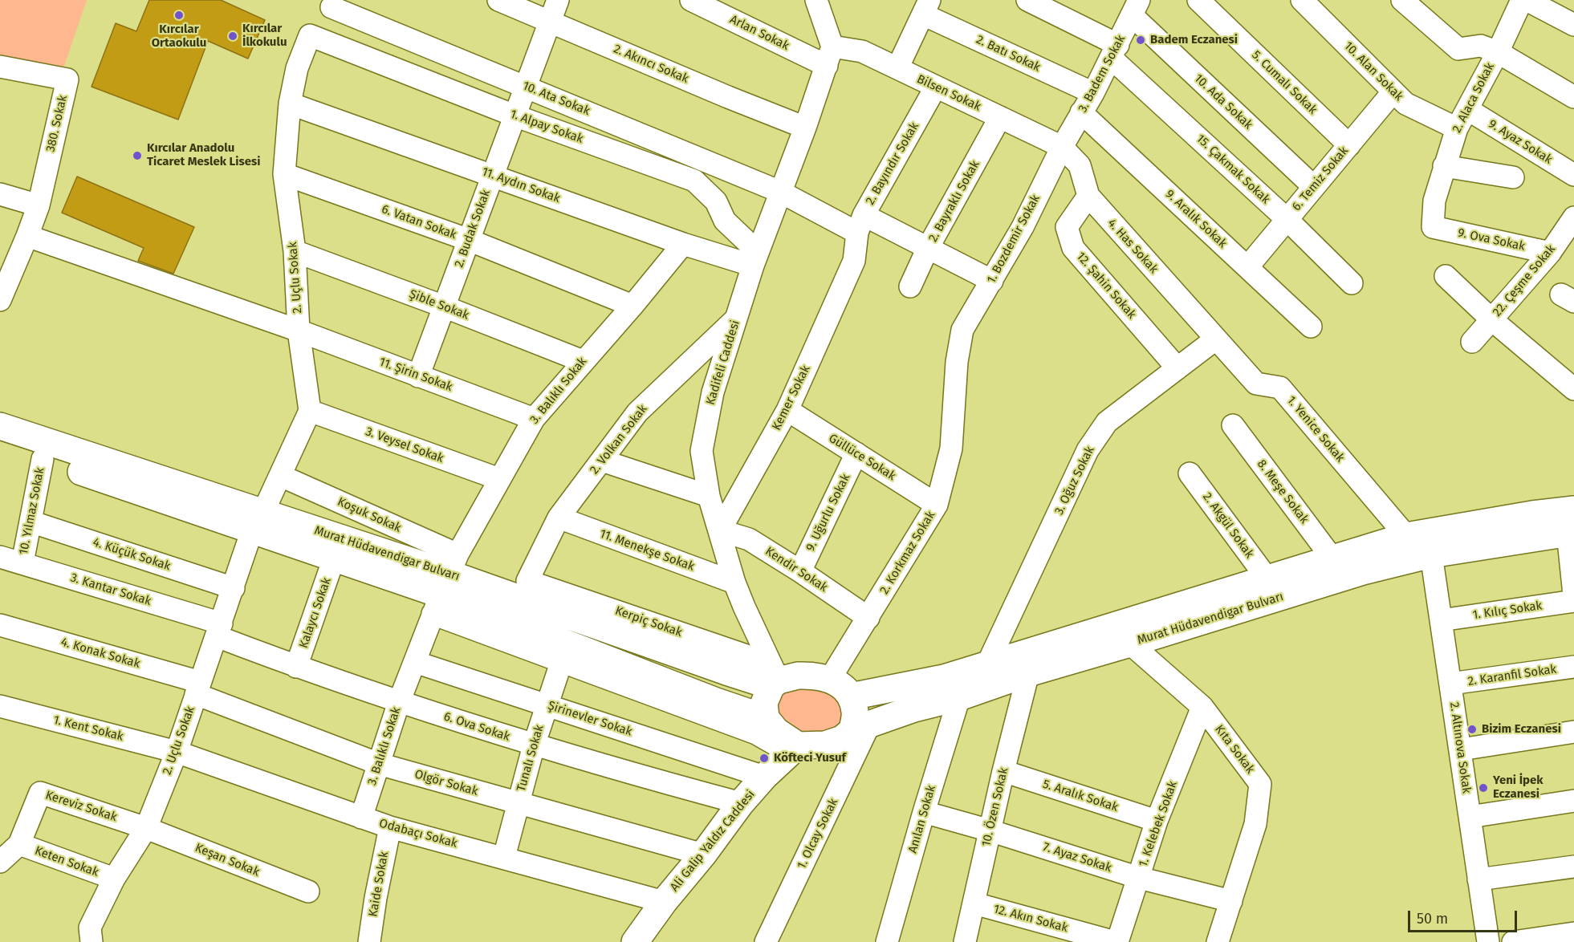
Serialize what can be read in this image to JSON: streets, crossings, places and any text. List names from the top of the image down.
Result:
{
  "streets": {
    "main road": ["Murat Hüdavendigar Bulvarı", "Ali Galip Yaldız Caddesi"],
    "street": [
      "Arlan Sokak",
      "2. Batı Sokak",
      "2. Akıncı Sokak",
      "10. Alan Sokak",
      "3. Badem Sokak",
      "5. Cumalı Sokak",
      "Bilsen Sokak",
      "2. Alaca Sokak",
      "10. Ata Sokak",
      "10. Ada Sokak",
      "380. Sokak",
      "1. Alpay Sokak",
      "9. Ayaz Sokak",
      "2. Bayındır Sokak",
      "15. Çakmak Sokak",
      "6. Temiz Sokak",
      "11. Aydın Sokak",
      "2. Bayraklı Sokak",
      "9. Aralık Sokak",
      "6. Vatan Sokak",
      "2. Budak Sokak",
      "1. Bozdemir Sokak",
      "9. Ova Sokak",
      "4. Has Sokak",
      "2. Uçlu Sokak",
      "22. Çeşme Sokak",
      "12. Şahin Sokak",
      "Şible Sokak",
      "Kadifeli Caddesi",
      "11. Şirin Sokak",
      "3. Balıklı Sokak",
      "Kemer Sokak",
      "1. Yenice Sokak",
      "2. Volkan Sokak",
      "3. Veysel Sokak",
      "Güllüce Sokak",
      "3. Oğuz Sokak",
      "8. Meşe Sokak",
      "10. Yılmaz Sokak",
      "9. Uğurlu Sokak",
      "Koşuk Sokak",
      "2. Akgül Sokak",
      "11. Menekşe Sokak",
      "2. Korkmaz Sokak",
      "4. Küçük Sokak",
      "Kendir Sokak",
      "3. Kantar Sokak",
      "1. Kılıç Sokak",
      "Kalaycı Sokak",
      "Kerpiç Sokak",
      "4. Konak Sokak",
      "2. Karanfil Sokak",
      "Şirinevler Sokak",
      "6. Ova Sokak",
      "1. Kent Sokak",
      "2. Altınova Sokak",
      "Kıta Sokak",
      "Tunalı Sokak",
      "Olgör Sokak",
      "5. Aralık Sokak",
      "Kereviz Sokak",
      "10. Özen Sokak",
      "Anılan Sokak",
      "1. Kelebek Sokak",
      "Odabaçı Sokak",
      "1. Olcay Sokak",
      "7. Ayaz Sokak",
      "Keşan Sokak",
      "Keten Sokak",
      "Kaide Sokak",
      "12. Akın Sokak"
    ]
  },
  "crossings": [
    ["Arlan Sokak", "Bilsen Sokak"],
    ["Arlan Sokak", "Kadifeli Caddesi"],
    ["2. Batı Sokak", "3. Badem Sokak"],
    ["2. Akıncı Sokak", "2. Budak Sokak"],
    ["2. Akıncı Sokak", "Kadifeli Caddesi"],
    ["10. Alan Sokak", "2. Alaca Sokak"],
    ["10. Alan Sokak", "9. Ayaz Sokak"],
    ["10. Alan Sokak", "6. Temiz Sokak"],
    ["3. Badem Sokak", "Bilsen Sokak"],
    ["3. Badem Sokak", "10. Ada Sokak"],
    ["3. Badem Sokak", "15. Çakmak Sokak"],
    ["3. Badem Sokak", "9. Aralık Sokak"],
    ["3. Badem Sokak", "1. Bozdemir Sokak"],
    ["3. Badem Sokak", "4. Has Sokak"],
    ["5. Cumalı Sokak", "6. Temiz Sokak"],
    ["Bilsen Sokak", "2. Bayındır Sokak"],
    ["Bilsen Sokak", "2. Bayraklı Sokak"],
    ["Bilsen Sokak", "1. Bozdemir Sokak"],
    ["Bilsen Sokak", "4. Has Sokak"],
    ["Bilsen Sokak", "Kadifeli Caddesi"],
    ["2. Alaca Sokak", "9. Ayaz Sokak"],
    ["2. Alaca Sokak", "9. Ova Sokak"],
    ["10. Ata Sokak", "2. Bayındır Sokak"],
    ["10. Ata Sokak", "2. Budak Sokak"],
    ["10. Ata Sokak", "Kadifeli Caddesi"],
    ["10. Ata Sokak", "Kemer Sokak"],
    ["10. Ada Sokak", "6. Temiz Sokak"],
    ["1. Alpay Sokak", "11. Aydın Sokak"],
    ["1. Alpay Sokak", "2. Budak Sokak"],
    ["1. Alpay Sokak", "2. Uçlu Sokak"],
    ["1. Alpay Sokak", "Kadifeli Caddesi"],
    ["2. Bayındır Sokak", "2. Bayraklı Sokak"],
    ["2. Bayındır Sokak", "1. Bozdemir Sokak"],
    ["2. Bayındır Sokak", "Kemer Sokak"],
    ["15. Çakmak Sokak", "6. Temiz Sokak"],
    ["6. Temiz Sokak", "9. Aralık Sokak"],
    ["11. Aydın Sokak", "2. Budak Sokak"],
    ["11. Aydın Sokak", "2. Uçlu Sokak"],
    ["11. Aydın Sokak", "Kadifeli Caddesi"],
    ["11. Aydın Sokak", "3. Balıklı Sokak"],
    ["6. Vatan Sokak", "2. Budak Sokak"],
    ["6. Vatan Sokak", "2. Uçlu Sokak"],
    ["6. Vatan Sokak", "3. Balıklı Sokak"],
    ["2. Budak Sokak", "Şible Sokak"],
    ["2. Budak Sokak", "11. Şirin Sokak"],
    ["1. Bozdemir Sokak", "4. Has Sokak"],
    ["1. Bozdemir Sokak", "2. Korkmaz Sokak"],
    ["9. Ova Sokak", "22. Çeşme Sokak"],
    ["4. Has Sokak", "12. Şahin Sokak"],
    ["4. Has Sokak", "1. Yenice Sokak"],
    ["4. Has Sokak", "3. Oğuz Sokak"],
    ["2. Uçlu Sokak", "Şible Sokak"],
    ["2. Uçlu Sokak", "11. Şirin Sokak"],
    ["2. Uçlu Sokak", "3. Veysel Sokak"],
    ["2. Uçlu Sokak", "Koşuk Sokak"],
    ["2. Uçlu Sokak", "Murat Hüdavendigar Bulvarı"],
    ["2. Uçlu Sokak", "4. Küçük Sokak"],
    ["2. Uçlu Sokak", "3. Kantar Sokak"],
    ["2. Uçlu Sokak", "4. Konak Sokak"],
    ["2. Uçlu Sokak", "6. Ova Sokak"],
    ["2. Uçlu Sokak", "1. Kent Sokak"],
    ["2. Uçlu Sokak", "Olgör Sokak"],
    ["2. Uçlu Sokak", "Kereviz Sokak"],
    ["2. Uçlu Sokak", "Odabaçı Sokak"],
    ["2. Uçlu Sokak", "Keşan Sokak"],
    ["2. Uçlu Sokak", "Keten Sokak"],
    ["12. Şahin Sokak", "3. Oğuz Sokak"],
    ["Şible Sokak", "3. Balıklı Sokak"],
    ["Kadifeli Caddesi", "Kemer Sokak"],
    ["Kadifeli Caddesi", "2. Volkan Sokak"],
    ["Kadifeli Caddesi", "Koşuk Sokak"],
    ["Kadifeli Caddesi", "11. Menekşe Sokak"],
    ["Kadifeli Caddesi", "2. Korkmaz Sokak"],
    ["Kadifeli Caddesi", "Murat Hüdavendigar Bulvarı"],
    ["Kadifeli Caddesi", "Kendir Sokak"],
    ["Kadifeli Caddesi", "Kerpiç Sokak"],
    ["Kadifeli Caddesi", "1. Olcay Sokak"],
    ["Kadifeli Caddesi", "Ali Galip Yaldız Caddesi"],
    ["11. Şirin Sokak", "3. Balıklı Sokak"],
    ["3. Balıklı Sokak", "3. Veysel Sokak"],
    ["3. Balıklı Sokak", "Koşuk Sokak"],
    ["3. Balıklı Sokak", "Murat Hüdavendigar Bulvarı"],
    ["3. Balıklı Sokak", "Şirinevler Sokak"],
    ["3. Balıklı Sokak", "6. Ova Sokak"],
    ["3. Balıklı Sokak", "Olgör Sokak"],
    ["3. Balıklı Sokak", "Odabaçı Sokak"],
    ["Kemer Sokak", "Güllüce Sokak"],
    ["Kemer Sokak", "Kendir Sokak"],
    ["1. Yenice Sokak", "3. Oğuz Sokak"],
    ["1. Yenice Sokak", "Murat Hüdavendigar Bulvarı"],
    ["1. Yenice Sokak", "2. Altınova Sokak"],
    ["2. Volkan Sokak", "11. Menekşe Sokak"],
    ["2. Volkan Sokak", "Kerpiç Sokak"],
    ["Güllüce Sokak", "9. Uğurlu Sokak"],
    ["Güllüce Sokak", "2. Korkmaz Sokak"],
    ["3. Oğuz Sokak", "Murat Hüdavendigar Bulvarı"],
    ["8. Meşe Sokak", "Murat Hüdavendigar Bulvarı"],
    ["10. Yılmaz Sokak", "Murat Hüdavendigar Bulvarı"],
    ["10. Yılmaz Sokak", "4. Küçük Sokak"],
    ["10. Yılmaz Sokak", "3. Kantar Sokak"],
    ["9. Uğurlu Sokak", "Kendir Sokak"],
    ["Koşuk Sokak", "2. Korkmaz Sokak"],
    ["Koşuk Sokak", "Murat Hüdavendigar Bulvarı"],
    ["Koşuk Sokak", "Kerpiç Sokak"],
    ["Koşuk Sokak", "Tunalı Sokak"],
    ["Koşuk Sokak", "1. Olcay Sokak"],
    ["Koşuk Sokak", "Ali Galip Yaldız Caddesi"],
    ["2. Akgül Sokak", "Murat Hüdavendigar Bulvarı"],
    ["2. Korkmaz Sokak", "Murat Hüdavendigar Bulvarı"],
    ["2. Korkmaz Sokak", "Kendir Sokak"],
    ["2. Korkmaz Sokak", "Kerpiç Sokak"],
    ["2. Korkmaz Sokak", "1. Olcay Sokak"],
    ["2. Korkmaz Sokak", "Ali Galip Yaldız Caddesi"],
    ["Murat Hüdavendigar Bulvarı", "Kalaycı Sokak"],
    ["Murat Hüdavendigar Bulvarı", "Kerpiç Sokak"],
    ["Murat Hüdavendigar Bulvarı", "2. Altınova Sokak"],
    ["Murat Hüdavendigar Bulvarı", "Kıta Sokak"],
    ["Murat Hüdavendigar Bulvarı", "10. Özen Sokak"],
    ["Murat Hüdavendigar Bulvarı", "Anılan Sokak"],
    ["Murat Hüdavendigar Bulvarı", "1. Olcay Sokak"],
    ["Murat Hüdavendigar Bulvarı", "Ali Galip Yaldız Caddesi"],
    ["3. Kantar Sokak", "6. Ova Sokak"],
    ["1. Kılıç Sokak", "2. Altınova Sokak"],
    ["Kalaycı Sokak", "6. Ova Sokak"],
    ["Kerpiç Sokak", "1. Olcay Sokak"],
    ["Kerpiç Sokak", "Ali Galip Yaldız Caddesi"],
    ["4. Konak Sokak", "Olgör Sokak"],
    ["2. Karanfil Sokak", "2. Altınova Sokak"],
    ["Şirinevler Sokak", "Tunalı Sokak"],
    ["Şirinevler Sokak", "Ali Galip Yaldız Caddesi"],
    ["6. Ova Sokak", "Tunalı Sokak"],
    ["6. Ova Sokak", "Ali Galip Yaldız Caddesi"],
    ["1. Kent Sokak", "Odabaçı Sokak"],
    ["Kıta Sokak", "1. Kelebek Sokak"],
    ["Kıta Sokak", "7. Ayaz Sokak"],
    ["Tunalı Sokak", "Olgör Sokak"],
    ["Tunalı Sokak", "Odabaçı Sokak"],
    ["Olgör Sokak", "Ali Galip Yaldız Caddesi"],
    ["5. Aralık Sokak", "10. Özen Sokak"],
    ["5. Aralık Sokak", "1. Kelebek Sokak"],
    ["Kereviz Sokak", "Keşan Sokak"],
    ["Kereviz Sokak", "Keten Sokak"],
    ["10. Özen Sokak", "7. Ayaz Sokak"],
    ["10. Özen Sokak", "12. Akın Sokak"],
    ["Anılan Sokak", "7. Ayaz Sokak"],
    ["1. Kelebek Sokak", "7. Ayaz Sokak"],
    ["1. Kelebek Sokak", "12. Akın Sokak"],
    ["Odabaçı Sokak", "Ali Galip Yaldız Caddesi"],
    ["Odabaçı Sokak", "Kaide Sokak"],
    ["1. Olcay Sokak", "Ali Galip Yaldız Caddesi"]
  ],
  "places": [
    "Kırcılar Ortaokulu",
    "Kırcılar İlkokulu",
    "Badem Eczanesi",
    "Kırcılar Anadolu Ticaret Meslek Lisesi",
    "Bizim Eczanesi",
    "Köfteci Yusuf",
    "Yeni İpek Eczanesi"
  ],
  "scale_bar": "50 m"
}
